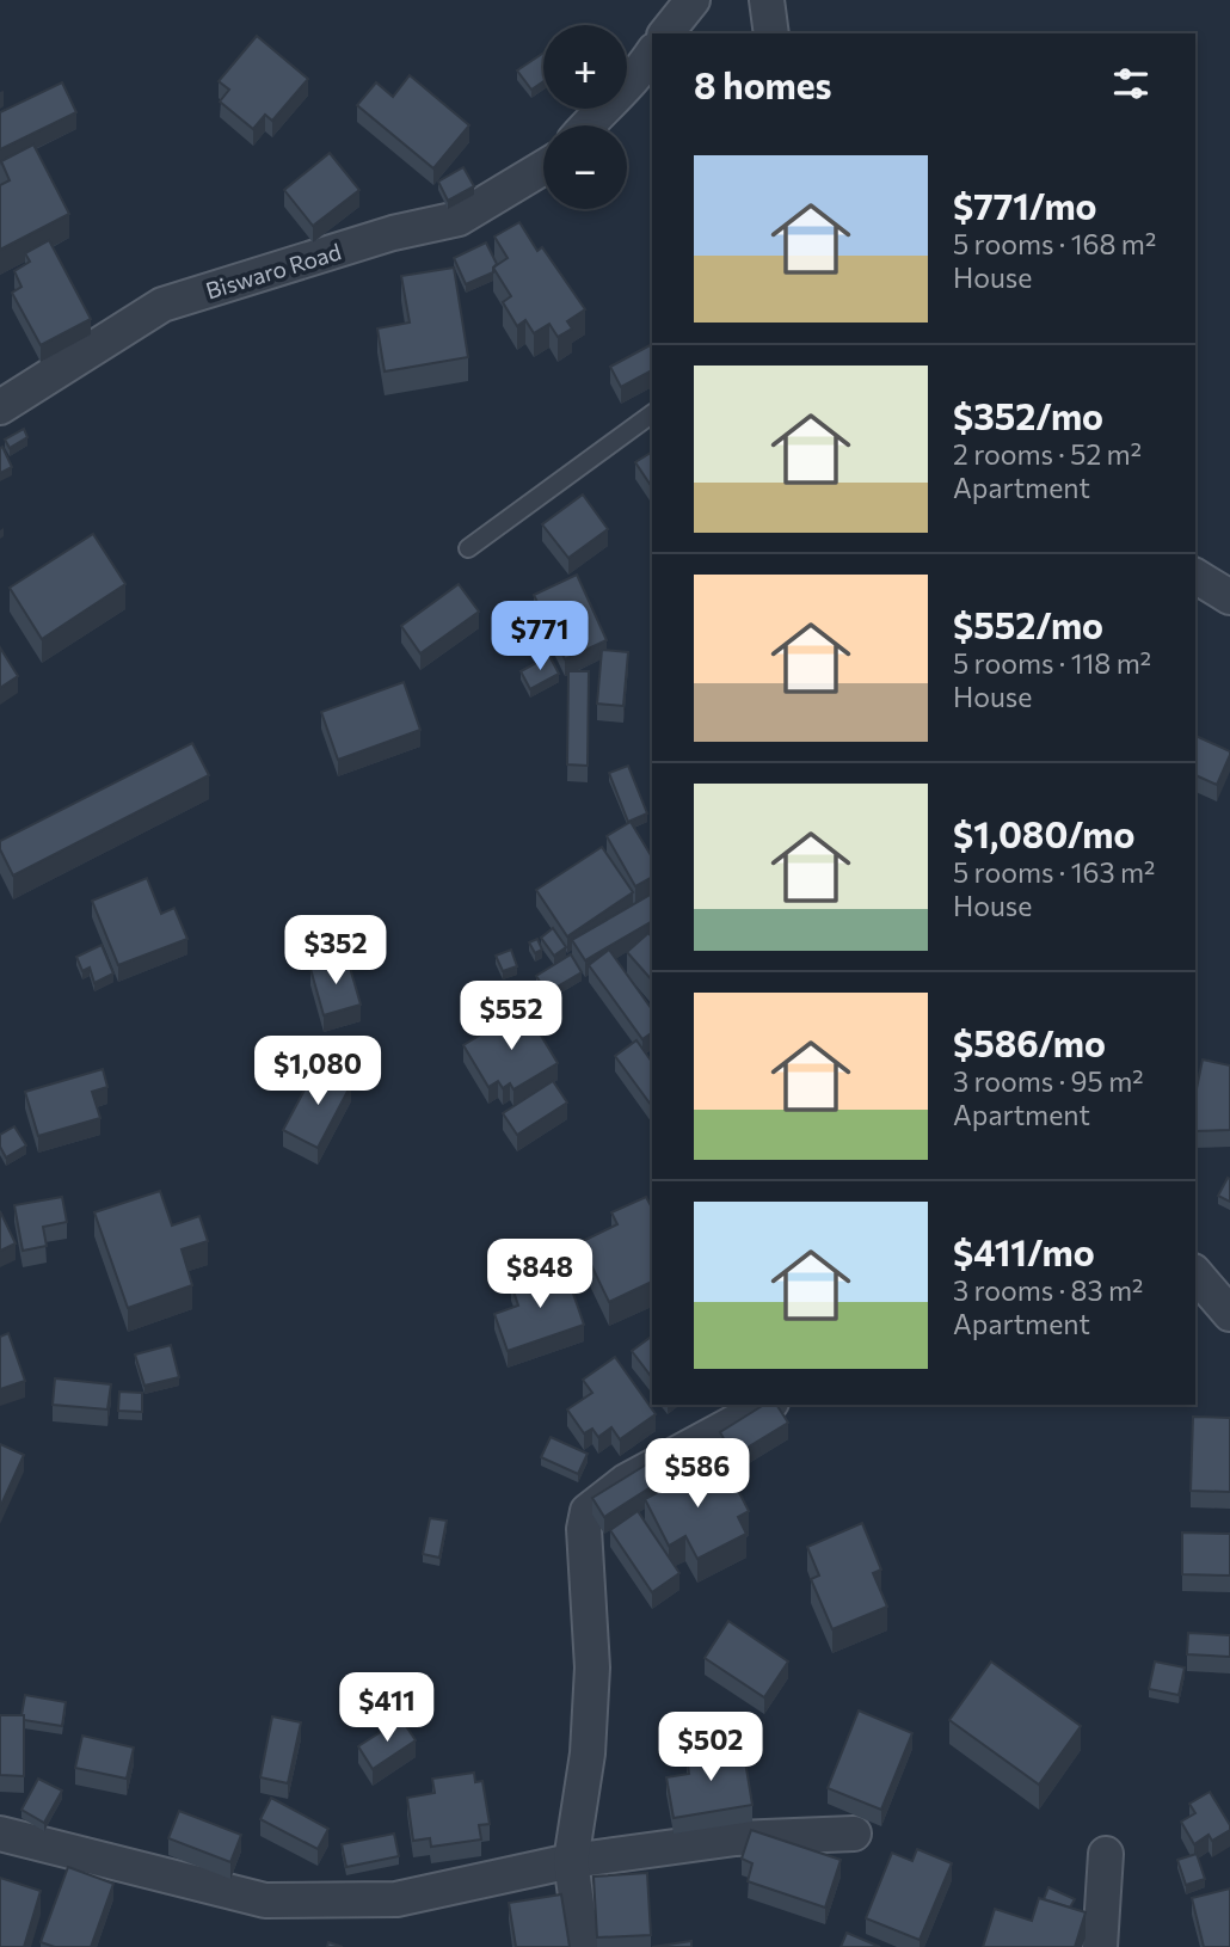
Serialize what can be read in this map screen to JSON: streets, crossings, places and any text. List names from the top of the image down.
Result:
{
  "streets": {
    "street": ["Biswaro Road"]
  },
  "page": {
    "map_buttons": ["+", "−"],
    "heading": "8 homes",
    "list": [
      {
        "name": "$771/mo",
        "note": "5 rooms · 168 m² · House"
      },
      {
        "name": "$352/mo",
        "note": "2 rooms · 52 m² · Apartment"
      },
      {
        "name": "$552/mo",
        "note": "5 rooms · 118 m² · House"
      },
      {
        "name": "$1,080/mo",
        "note": "5 rooms · 163 m² · House"
      },
      {
        "name": "$586/mo",
        "note": "3 rooms · 95 m² · Apartment"
      },
      {
        "name": "$411/mo",
        "note": "3 rooms · 83 m² · Apartment"
      }
    ],
    "price": [
      "$771",
      "$352",
      "$552",
      "$1,080",
      "$848",
      "$586",
      "$411",
      "$502"
    ]
  }
}
